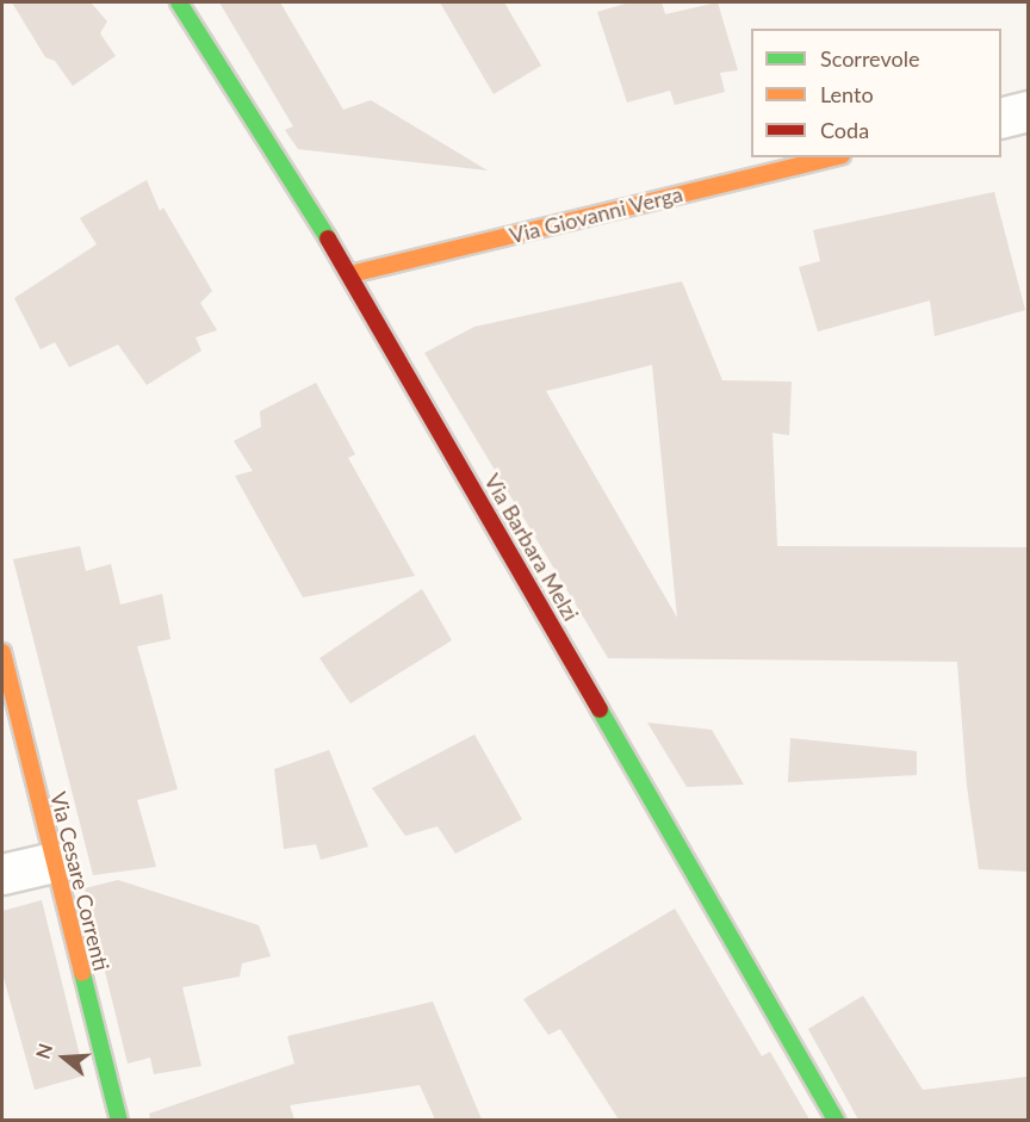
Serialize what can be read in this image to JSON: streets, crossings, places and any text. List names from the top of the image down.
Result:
{
  "streets": {
    "street": ["Via Giovanni Verga", "Via Barbara Melzi", "Via Cesare Correnti"]
  },
  "crossings": [
    ["Via Giovanni Verga", "Via Barbara Melzi"]
  ],
  "legend": ["Scorrevole", "Lento", "Coda"],
  "north": "left"
}
